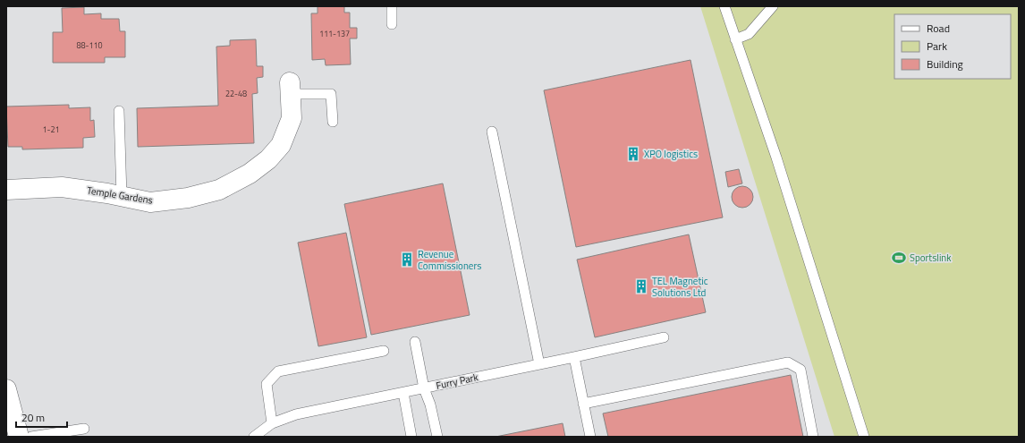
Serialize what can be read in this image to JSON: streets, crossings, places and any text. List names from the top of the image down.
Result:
{
  "streets": {
    "street": ["Temple Gardens"],
    "lane": ["Furry Park"]
  },
  "places": {
    "building": ["XPO logistics", "Revenue Commissioners", "TEL Magnetic Solutions Ltd"],
    "sports": ["Sportslink"]
  },
  "house_numbers": [
    "111-137",
    "88-110",
    "22-48",
    "1-21"
  ],
  "legend": ["Road", "Park", "Building"],
  "scale_bar": "20 m"
}
